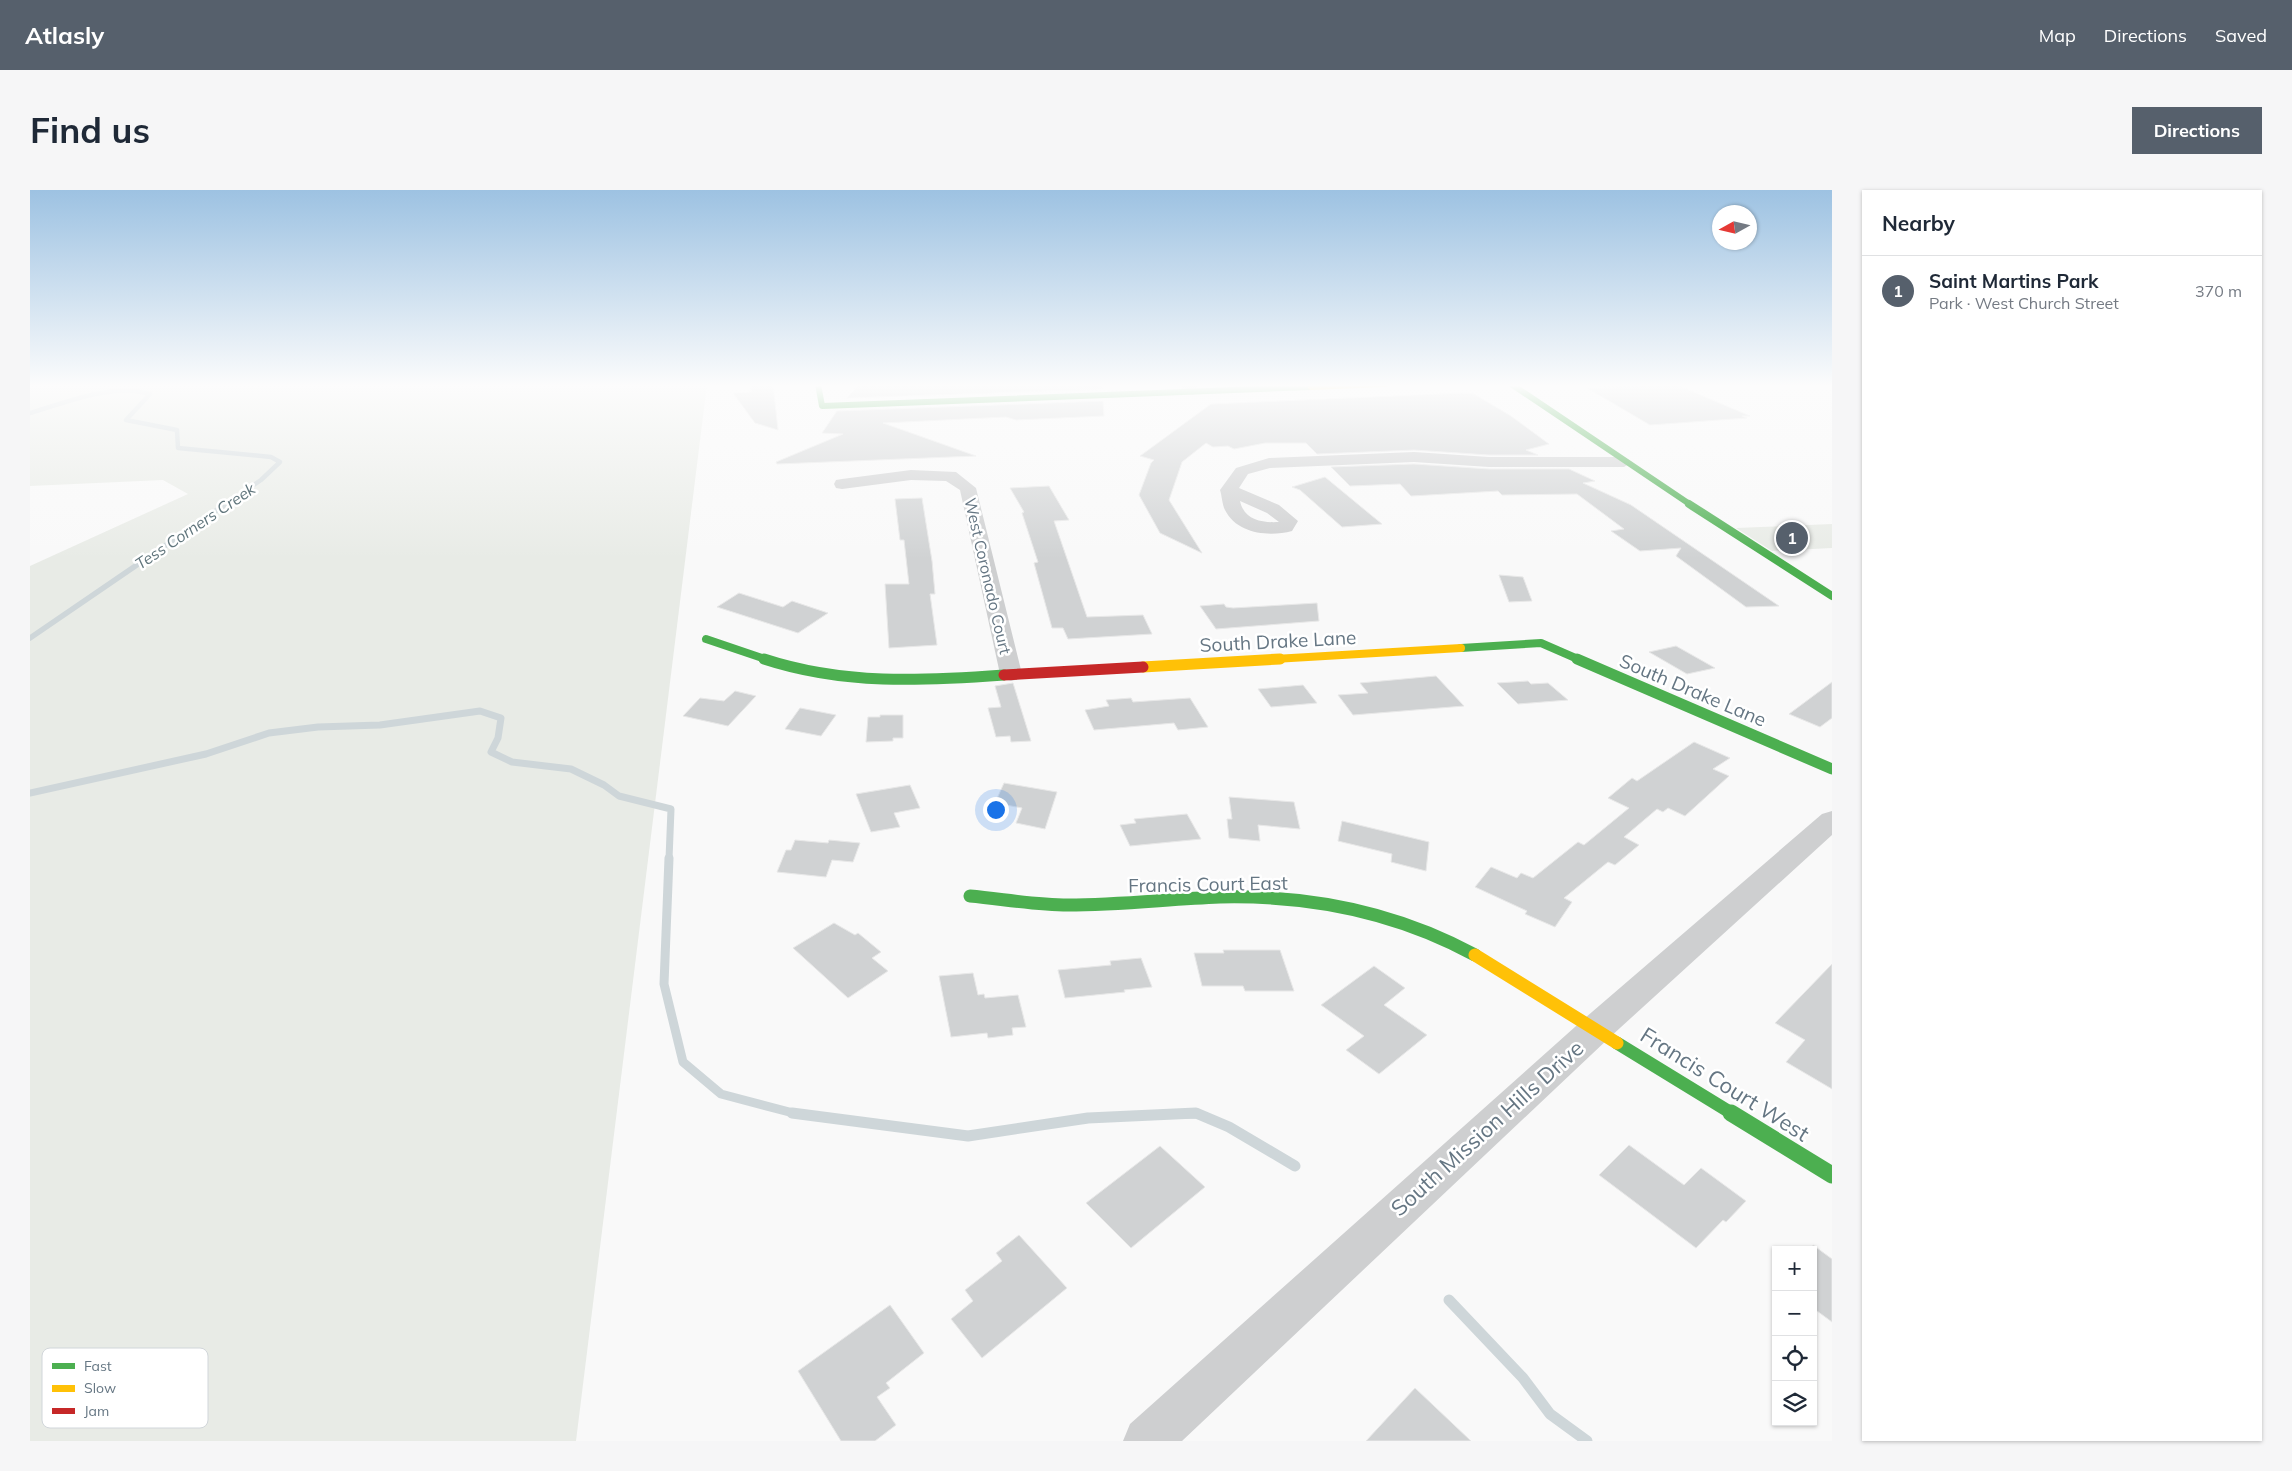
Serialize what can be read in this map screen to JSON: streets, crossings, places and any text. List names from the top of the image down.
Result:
{
  "streets": {
    "street": [
      "West Coronado Court",
      "South Drake Lane",
      "Francis Court East",
      "Francis Court West",
      "South Mission Hills Drive"
    ]
  },
  "crossings": [
    ["West Coronado Court", "South Drake Lane"],
    ["Francis Court East", "Francis Court West"],
    ["Francis Court East", "South Mission Hills Drive"],
    ["Francis Court West", "South Mission Hills Drive"]
  ],
  "water": ["Tess Corners Creek"],
  "legend": ["Fast", "Slow", "Jam"],
  "north": "left",
  "page": {
    "header": "Atlasly",
    "nav": ["Map", "Directions", "Saved"],
    "buttons": "Directions",
    "title": "Find us",
    "heading": "Nearby",
    "list": [
      {
        "mark": "1",
        "name": "Saint Martins Park",
        "note": "Park · West Church Street",
        "value": "370 m"
      }
    ],
    "pins": "1",
    "map_buttons": ["+", "−"]
  }
}
